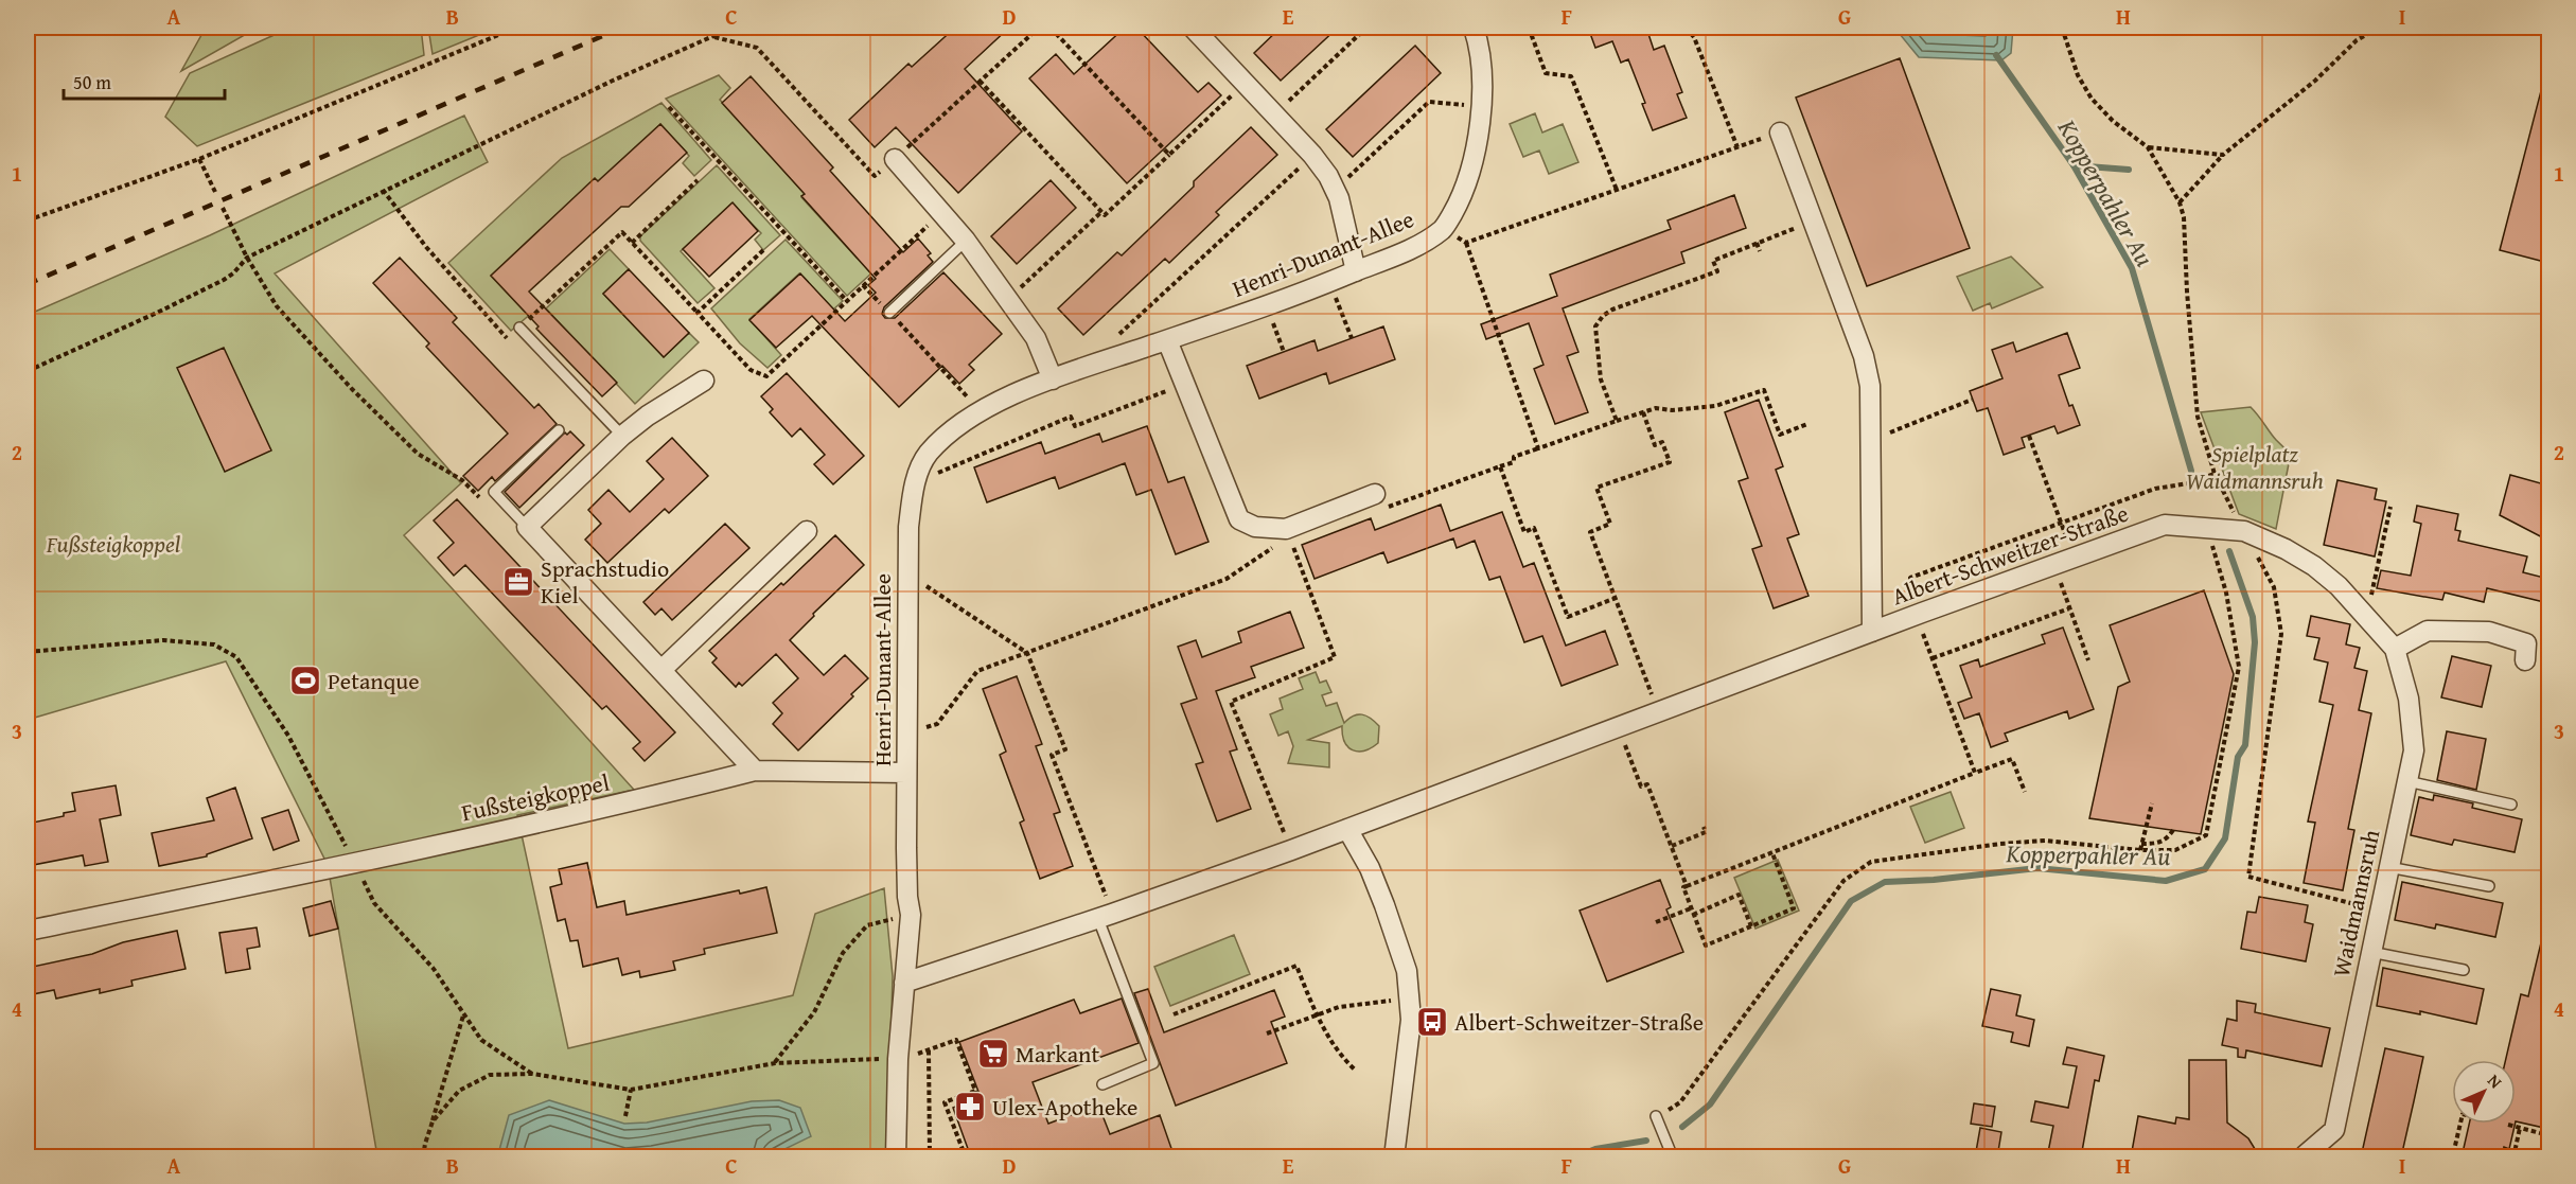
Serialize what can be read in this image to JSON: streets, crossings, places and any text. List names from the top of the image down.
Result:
{
  "streets": {
    "street": [
      "Henri-Dunant-Allee",
      "Albert-Schweitzer-Straße",
      "Fußsteigkoppel",
      "Waidmannsruh"
    ]
  },
  "crossings": [
    ["Henri-Dunant-Allee", "Albert-Schweitzer-Straße"],
    ["Henri-Dunant-Allee", "Fußsteigkoppel"],
    ["Albert-Schweitzer-Straße", "Waidmannsruh"]
  ],
  "water": ["Kopperpahler Au"],
  "parks": ["Spielplatz Waidmannsruh", "Fußsteigkoppel"],
  "places": {
    "office": ["Sprachstudio Kiel"],
    "sports": ["Petanque"],
    "bus stop": ["Albert-Schweitzer-Straße"],
    "supermarket": ["Markant"],
    "pharmacy": ["Ulex-Apotheke"]
  },
  "scale_bar": "50 m",
  "north": "top right",
  "grid": {
    "columns": [
      "A",
      "B",
      "C",
      "D",
      "E",
      "F",
      "G",
      "H",
      "I"
    ],
    "rows": [
      "1",
      "2",
      "3",
      "4"
    ]
  }
}
